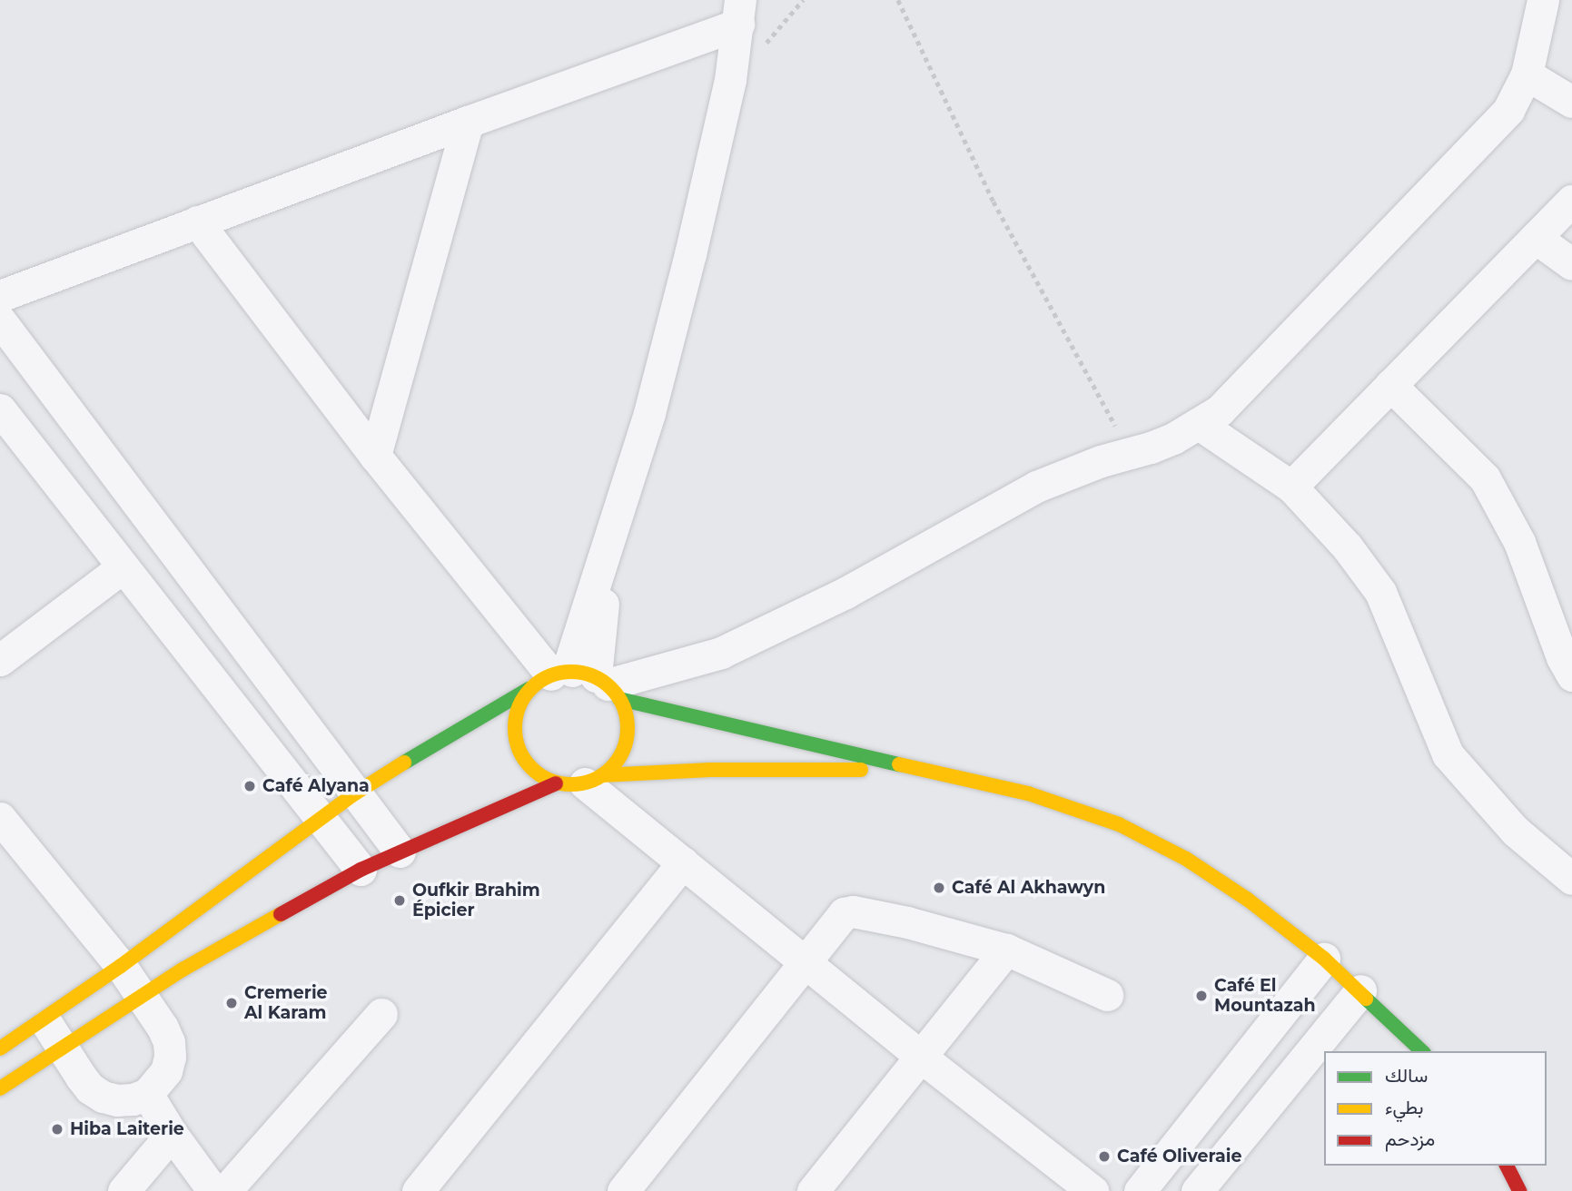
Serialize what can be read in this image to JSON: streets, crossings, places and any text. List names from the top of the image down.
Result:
{
  "places": [
    "Café Alyana",
    "Café Al Akhawyn",
    "Oufkir Brahim Épicier",
    "Café El Mountazah",
    "Cremerie Al Karam",
    "Hiba Laiterie",
    "Café Oliveraie"
  ],
  "legend": ["سالك", "بطيء", "مزدحم"]
}
